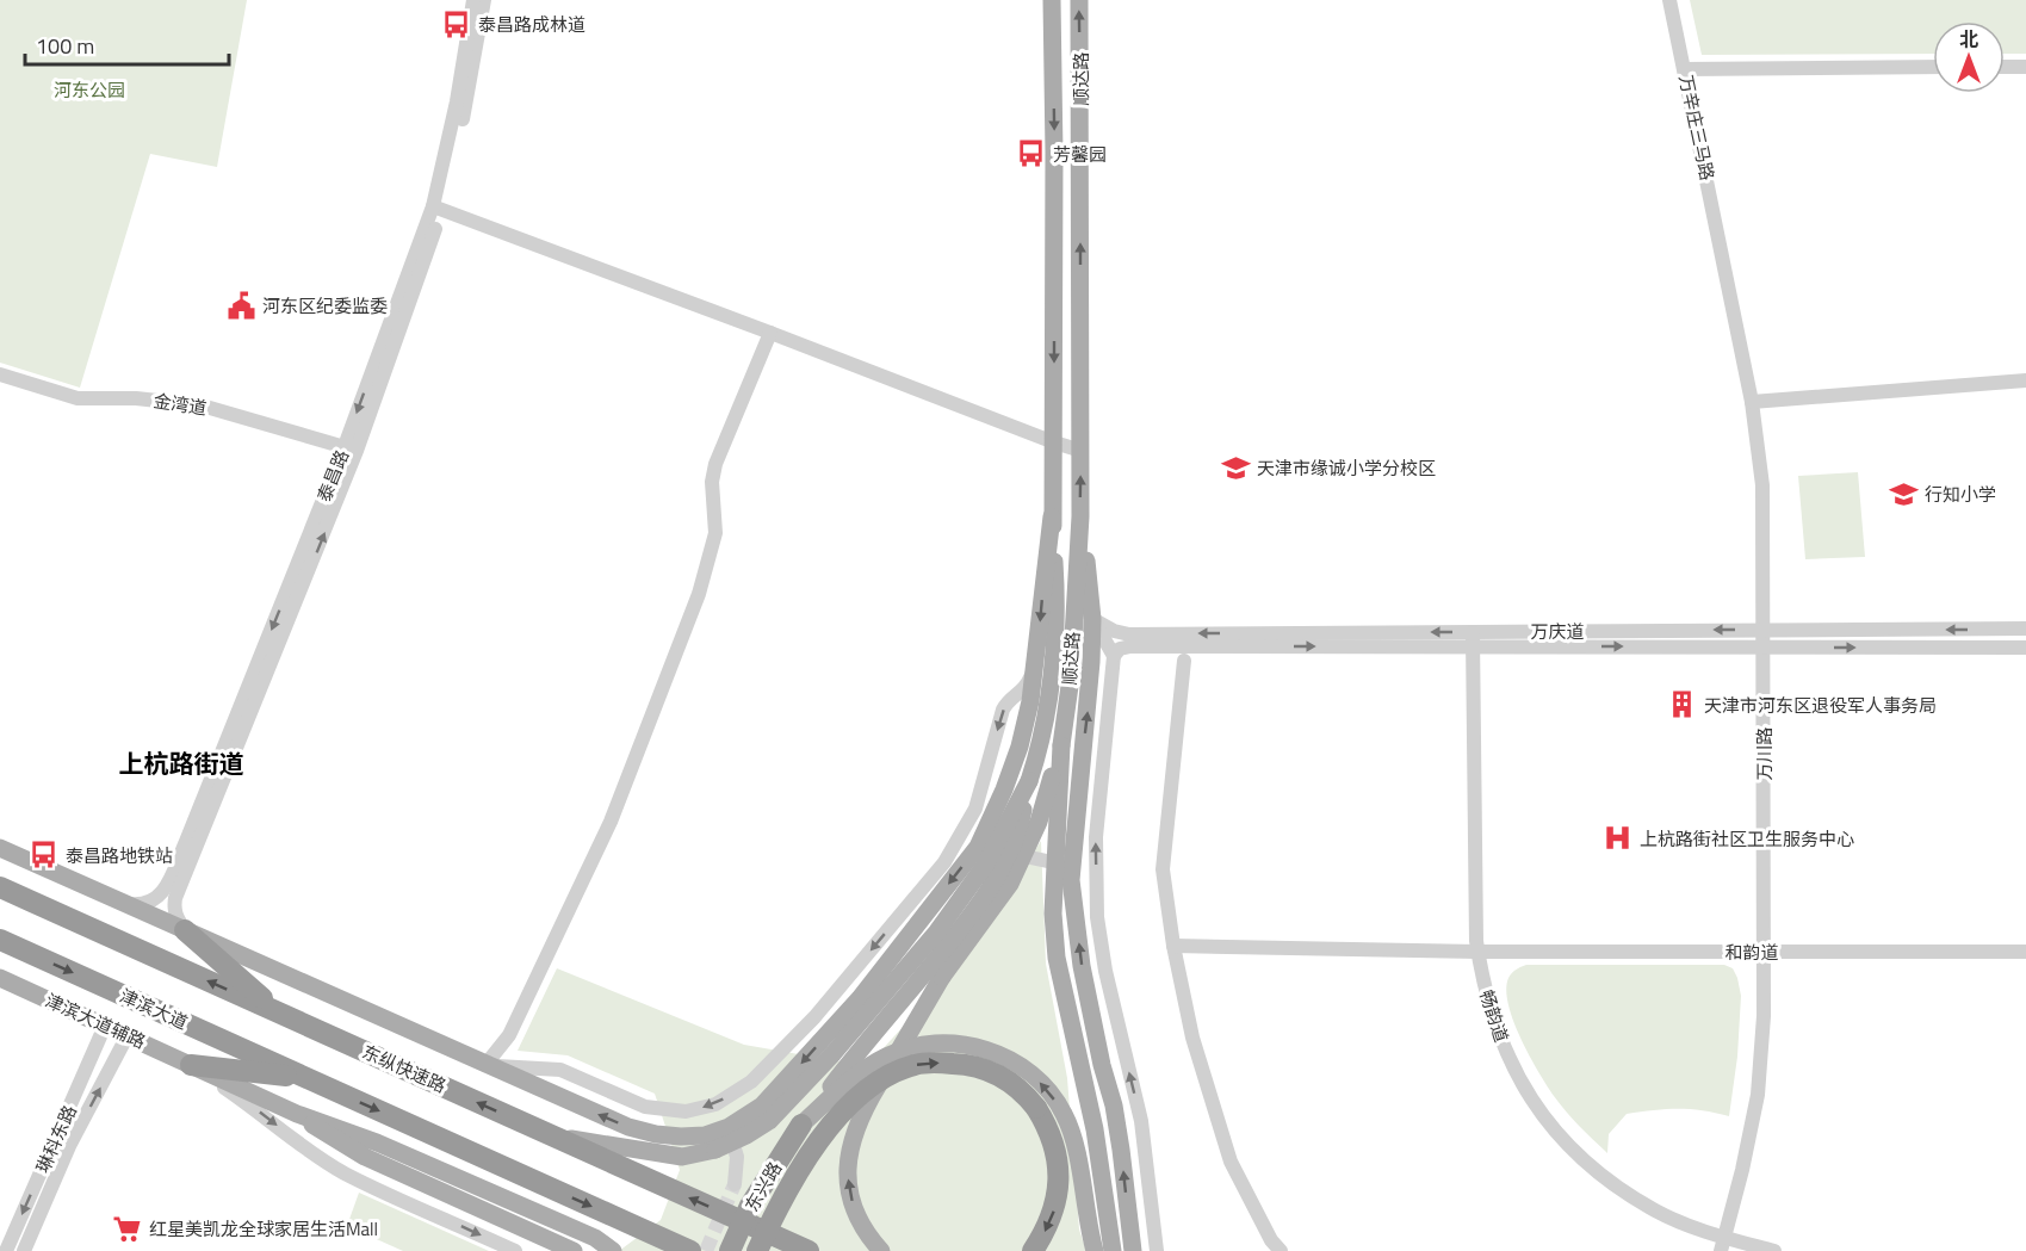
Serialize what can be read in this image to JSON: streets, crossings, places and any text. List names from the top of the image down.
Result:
{
  "streets": {
    "highway": ["津滨大道", "东纵快速路", "东兴路"],
    "main road": ["顺达路", "津滨大道辅路"],
    "street": [
      "万辛庄三马路",
      "金湾道",
      "泰昌路",
      "万庆道",
      "万川路",
      "和韵道",
      "畅韵道",
      "琳科东路"
    ]
  },
  "crossings": [
    ["顺达路", "东兴路"],
    ["万辛庄三马路", "万川路"],
    ["金湾道", "泰昌路"],
    ["万庆道", "万川路"],
    ["万庆道", "畅韵道"],
    ["万川路", "和韵道"],
    ["万川路", "畅韵道"],
    ["和韵道", "畅韵道"],
    ["津滨大道辅路", "琳科东路"]
  ],
  "districts": ["上杭路街道"],
  "parks": ["河东公园"],
  "places": {
    "bus stop": ["泰昌路成林道", "芳馨园", "泰昌路地铁站"],
    "public building": ["河东区纪委监委"],
    "school or university": ["天津市缘诚小学分校区", "行知小学"],
    "building": ["天津市河东区退役军人事务局"],
    "hospital": ["上杭路街社区卫生服务中心"],
    "supermarket": ["红星美凯龙全球家居生活Mall"]
  },
  "scale_bar": "100 m",
  "north": "top"
}
